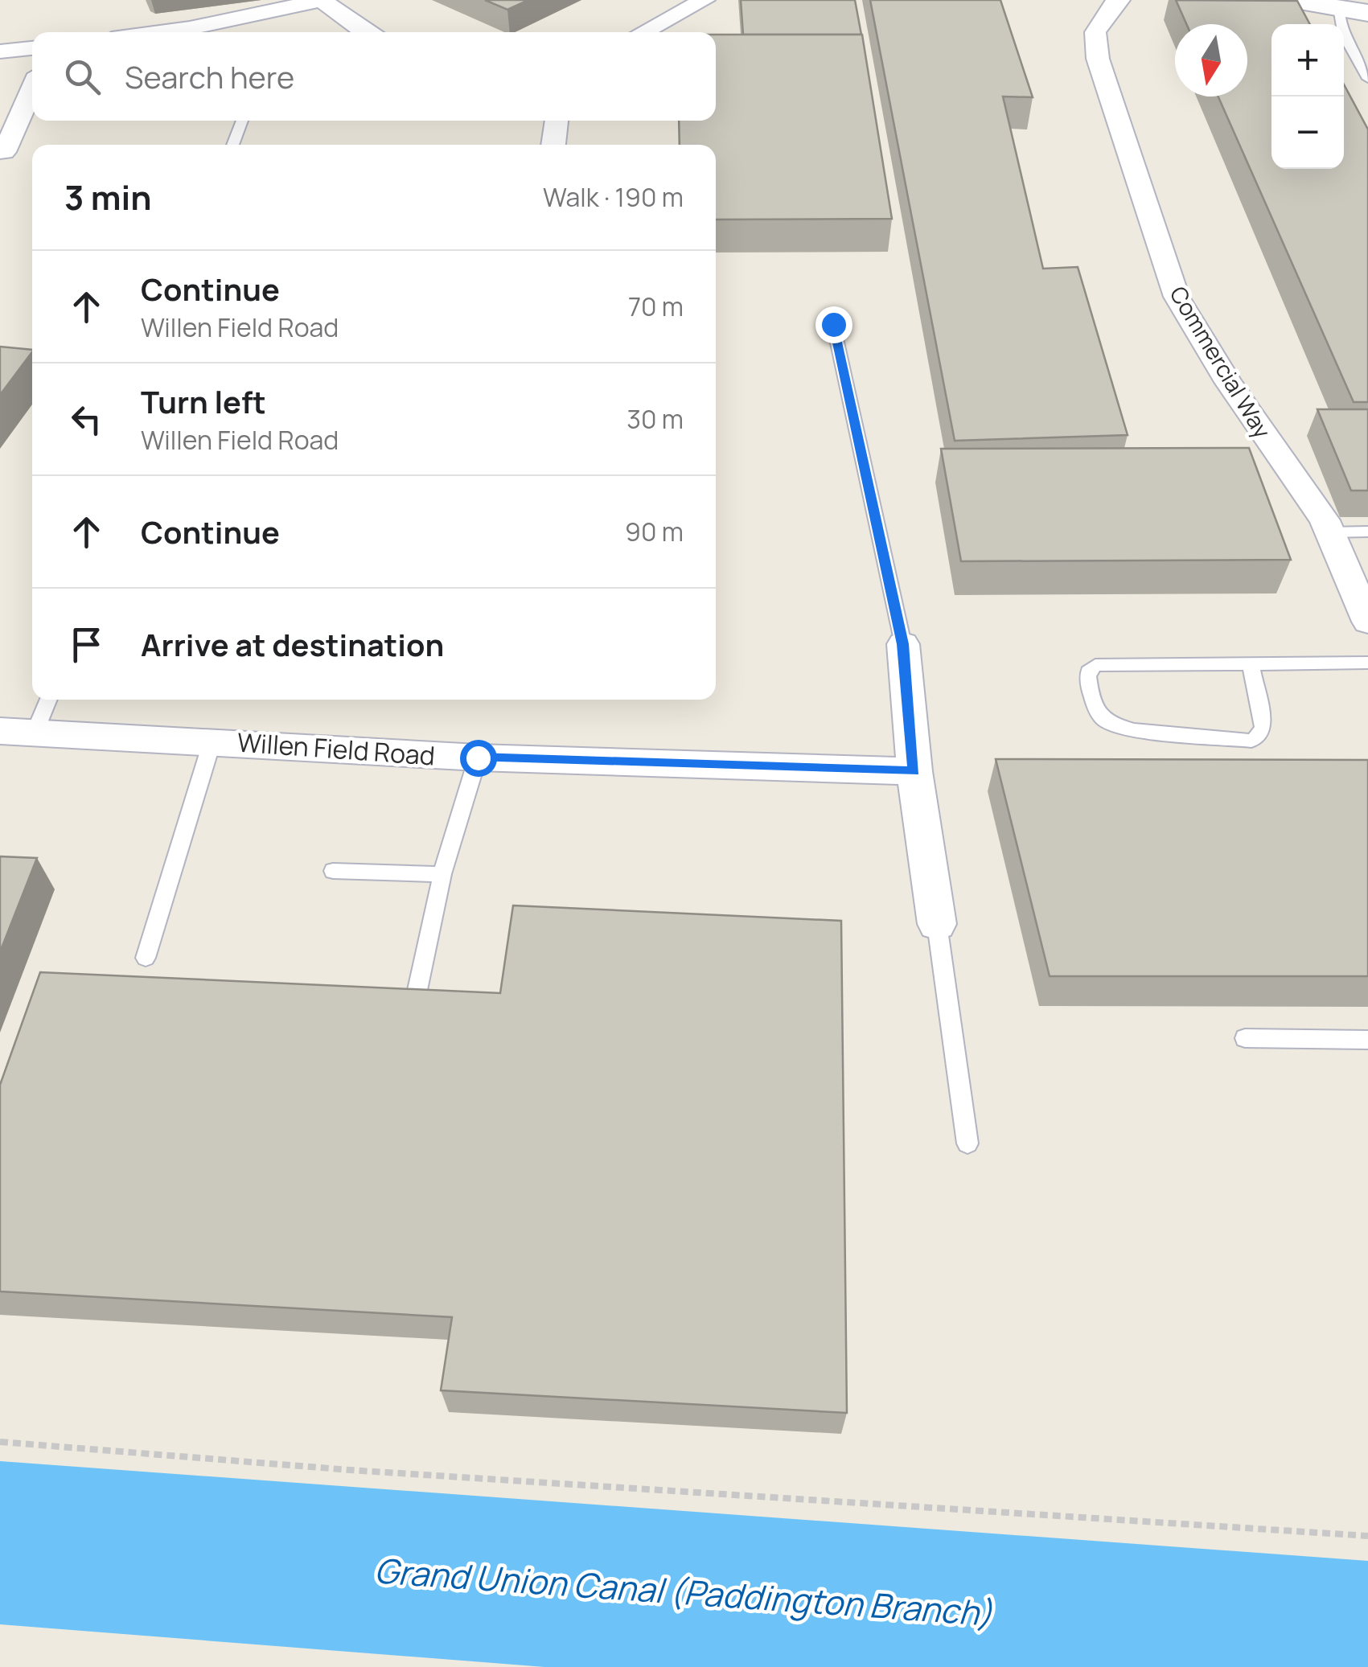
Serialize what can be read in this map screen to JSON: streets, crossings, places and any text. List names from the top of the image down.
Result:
{
  "streets": {
    "street": ["Commercial Way", "Willen Field Road"]
  },
  "water": ["Grand Union Canal (Paddington Branch)"],
  "north": "bottom",
  "page": {
    "map_buttons": ["+", "−"],
    "search": "Search here",
    "heading": ["3 min", "Walk · 190 m"],
    "list": [
      ["Continue", "Willen Field Road", "70 m"],
      ["Turn left", "Willen Field Road", "30 m"],
      ["Continue", "90 m"],
      "Arrive at destination"
    ]
  }
}
